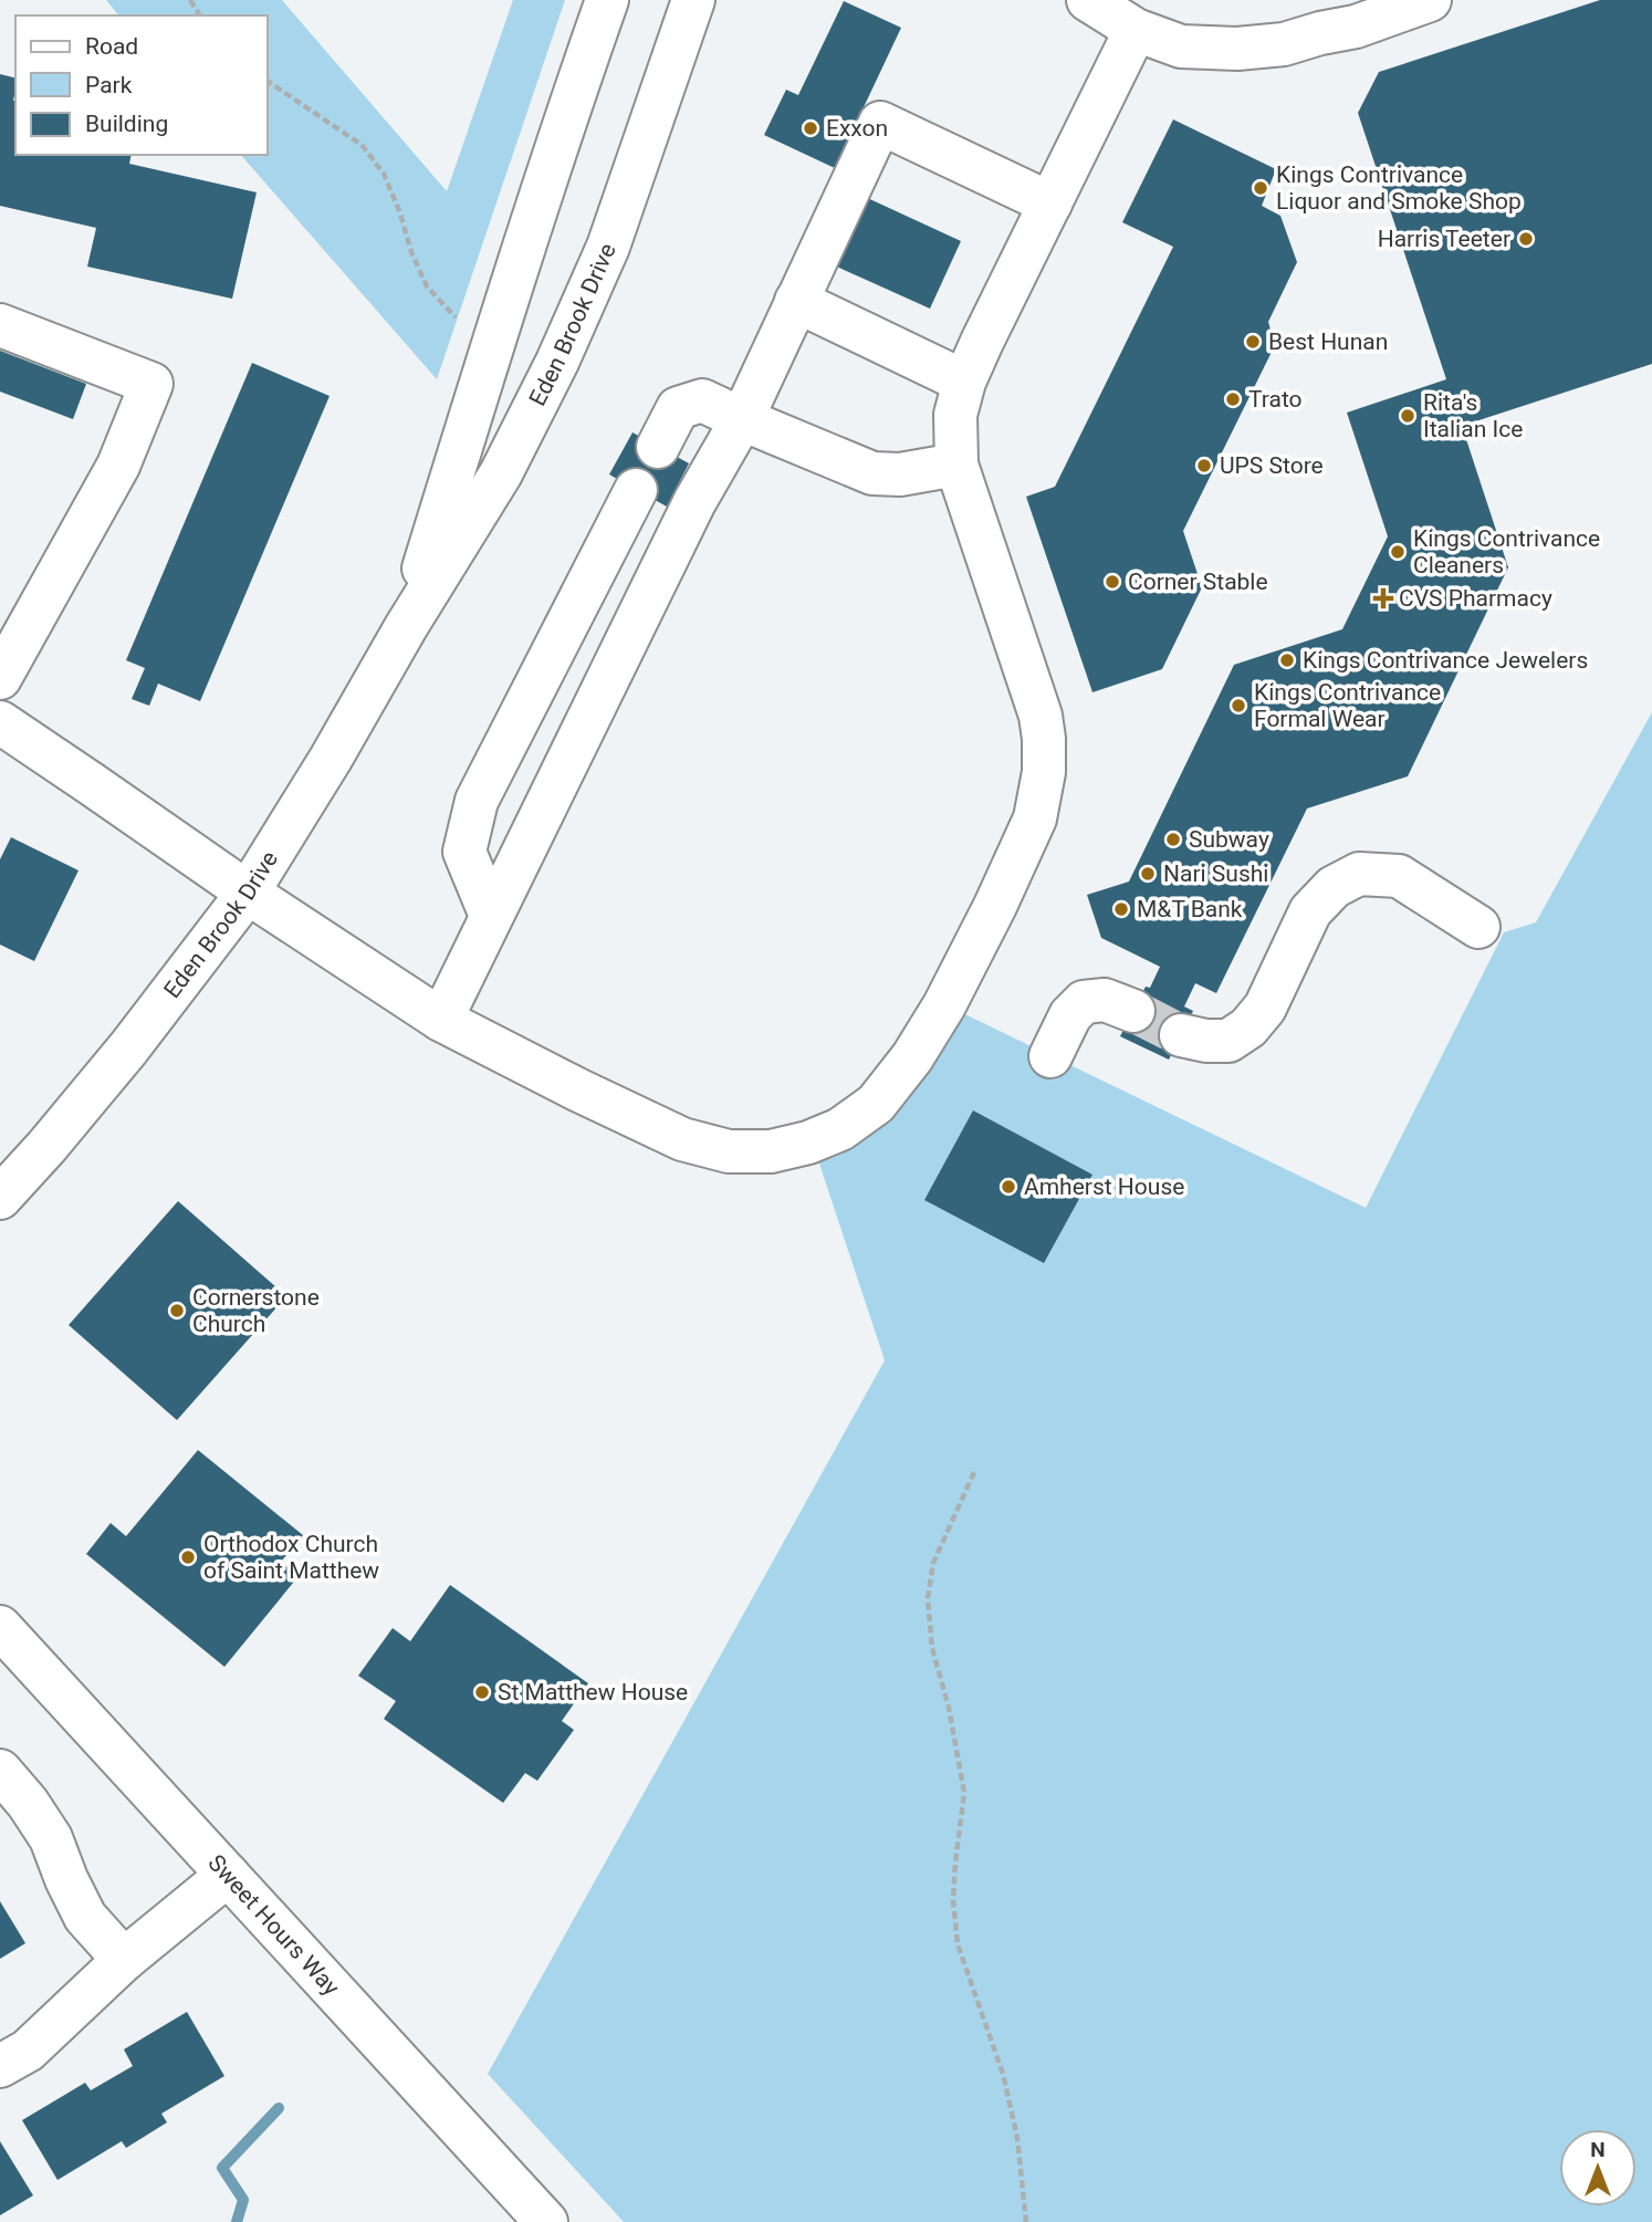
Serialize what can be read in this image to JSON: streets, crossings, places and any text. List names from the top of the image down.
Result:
{
  "streets": {
    "street": ["Eden Brook Drive", "Sweet Hours Way"]
  },
  "places": {
    "other": [
      "Exxon",
      "Kings Contrivance Liquor and Smoke Shop",
      "Harris Teeter",
      "Best Hunan",
      "Trato",
      "Rita's Italian Ice",
      "UPS Store",
      "Kings Contrivance Cleaners",
      "Corner Stable",
      "Kings Contrivance Jewelers",
      "Kings Contrivance Formal Wear",
      "Subway",
      "Nari Sushi",
      "M&T Bank",
      "Amherst House",
      "Cornerstone Church",
      "Orthodox Church of Saint Matthew",
      "St Matthew House"
    ],
    "health": ["CVS Pharmacy"]
  },
  "legend": ["Road", "Park", "Building"],
  "north": "top"
}
